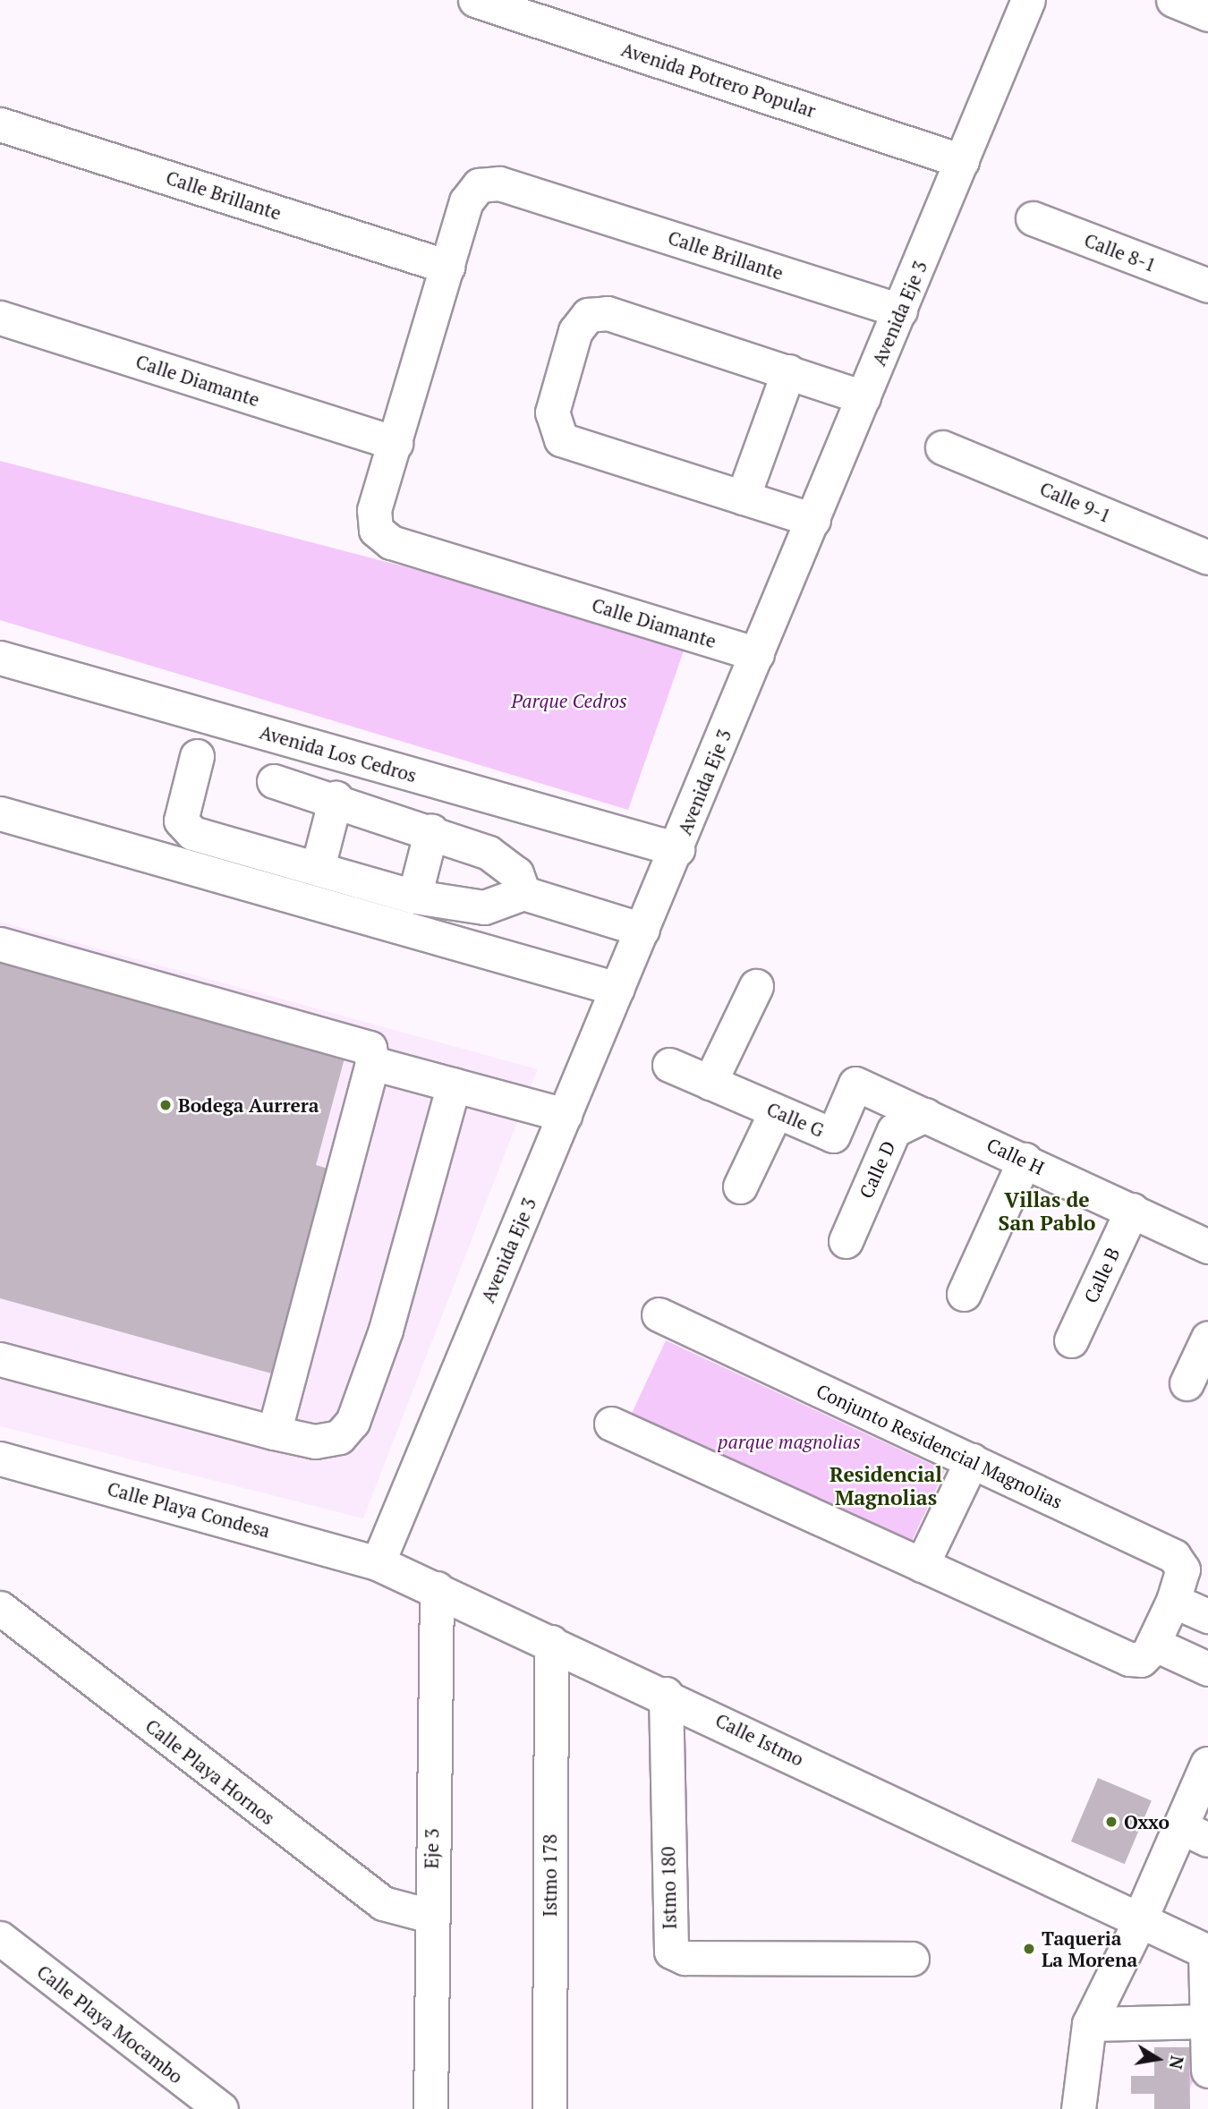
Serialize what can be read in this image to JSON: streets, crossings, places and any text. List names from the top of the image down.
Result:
{
  "streets": {
    "main road": ["Calle Istmo"],
    "street": [
      "Avenida Potrero Popular",
      "Calle Brillante",
      "Calle 8-1",
      "Avenida Eje 3",
      "Calle Diamante",
      "Calle 9-1",
      "Avenida Los Cedros",
      "Calle G",
      "Calle H",
      "Calle D",
      "Calle B",
      "Conjunto Residencial Magnolias",
      "Calle Playa Condesa",
      "Calle Playa Hornos",
      "Eje 3",
      "Istmo 178",
      "Istmo 180",
      "Calle Playa Mocambo"
    ]
  },
  "crossings": [
    ["Avenida Potrero Popular", "Avenida Eje 3"],
    ["Calle Brillante", "Avenida Eje 3"],
    ["Avenida Eje 3", "Calle Diamante"],
    ["Avenida Eje 3", "Avenida Los Cedros"],
    ["Avenida Eje 3", "Calle Playa Condesa"],
    ["Avenida Eje 3", "Calle Istmo"],
    ["Calle G", "Calle H"],
    ["Calle G", "Calle D"],
    ["Calle H", "Calle D"],
    ["Calle H", "Calle B"],
    ["Calle Playa Condesa", "Calle Istmo"],
    ["Calle Istmo", "Eje 3"],
    ["Calle Istmo", "Istmo 178"],
    ["Calle Istmo", "Istmo 180"],
    ["Calle Playa Hornos", "Eje 3"]
  ],
  "districts": ["Villas de San Pablo", "Residencial Magnolias"],
  "parks": ["Parque Cedros", "parque magnolias"],
  "places": ["Bodega Aurrera", "Oxxo", "Taqueria La Morena"],
  "north": "right"
}
